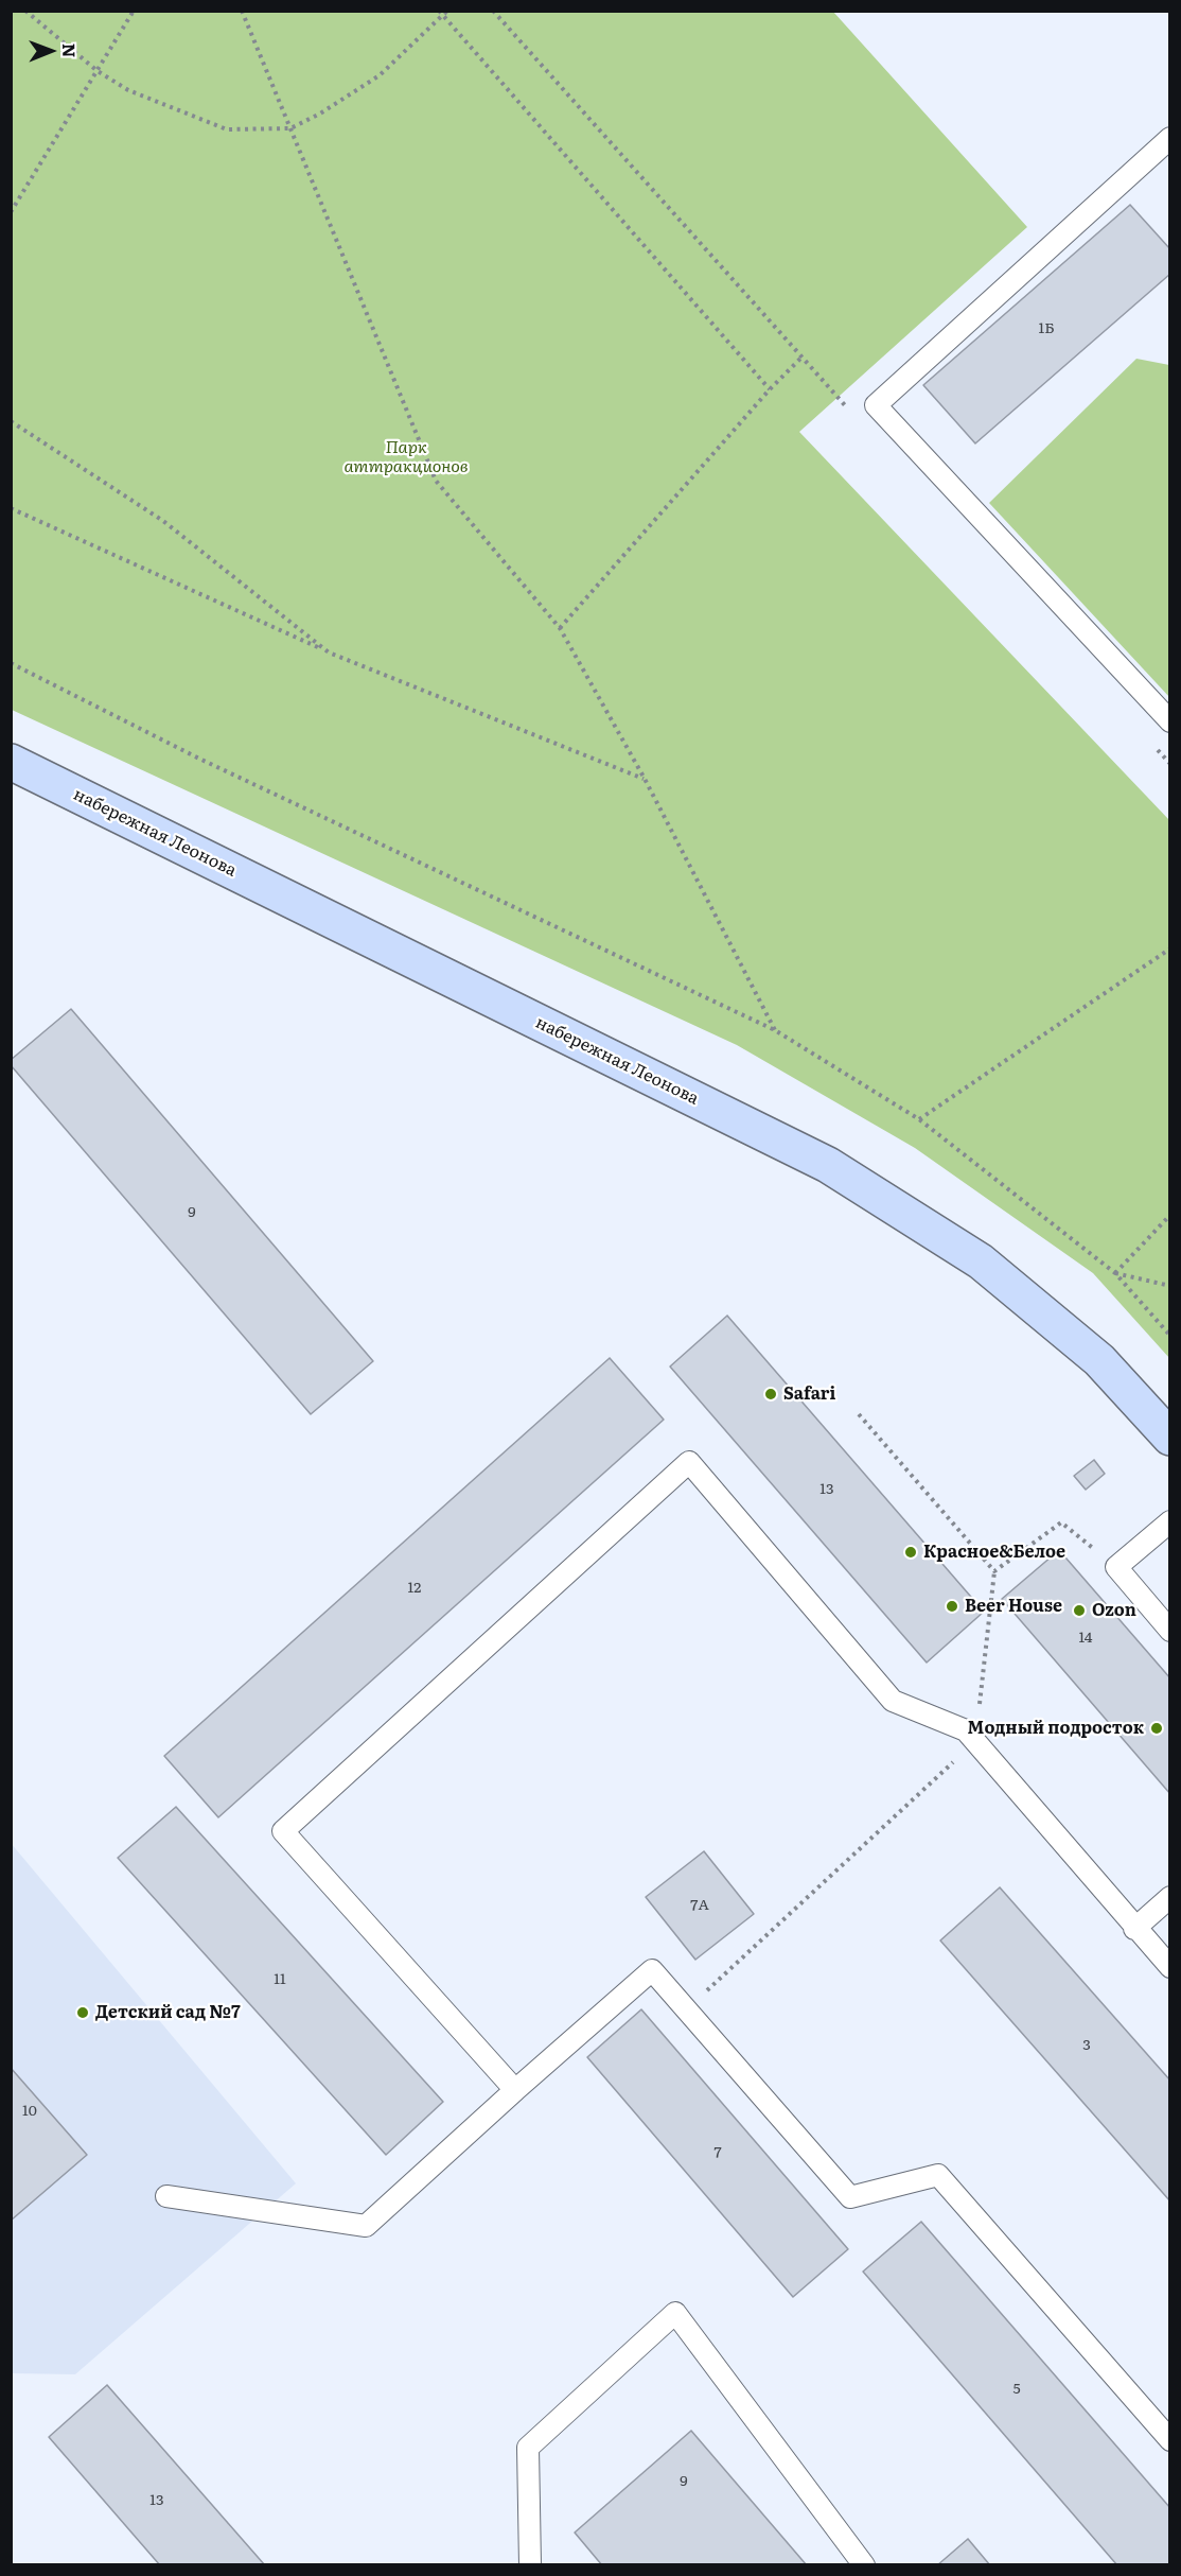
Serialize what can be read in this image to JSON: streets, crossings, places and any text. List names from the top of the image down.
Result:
{
  "streets": {
    "main road": ["набережная Леонова"]
  },
  "parks": ["Парк аттракционов"],
  "places": [
    "Safari",
    "Красное&Белое",
    "Beer House",
    "Ozon",
    "Модный подросток",
    "Детский сад №7"
  ],
  "house_numbers": [
    "1Б",
    "9",
    "13",
    "12",
    "14",
    "7А",
    "11",
    "3",
    "10",
    "7",
    "5",
    "9",
    "13"
  ],
  "north": "right"
}
